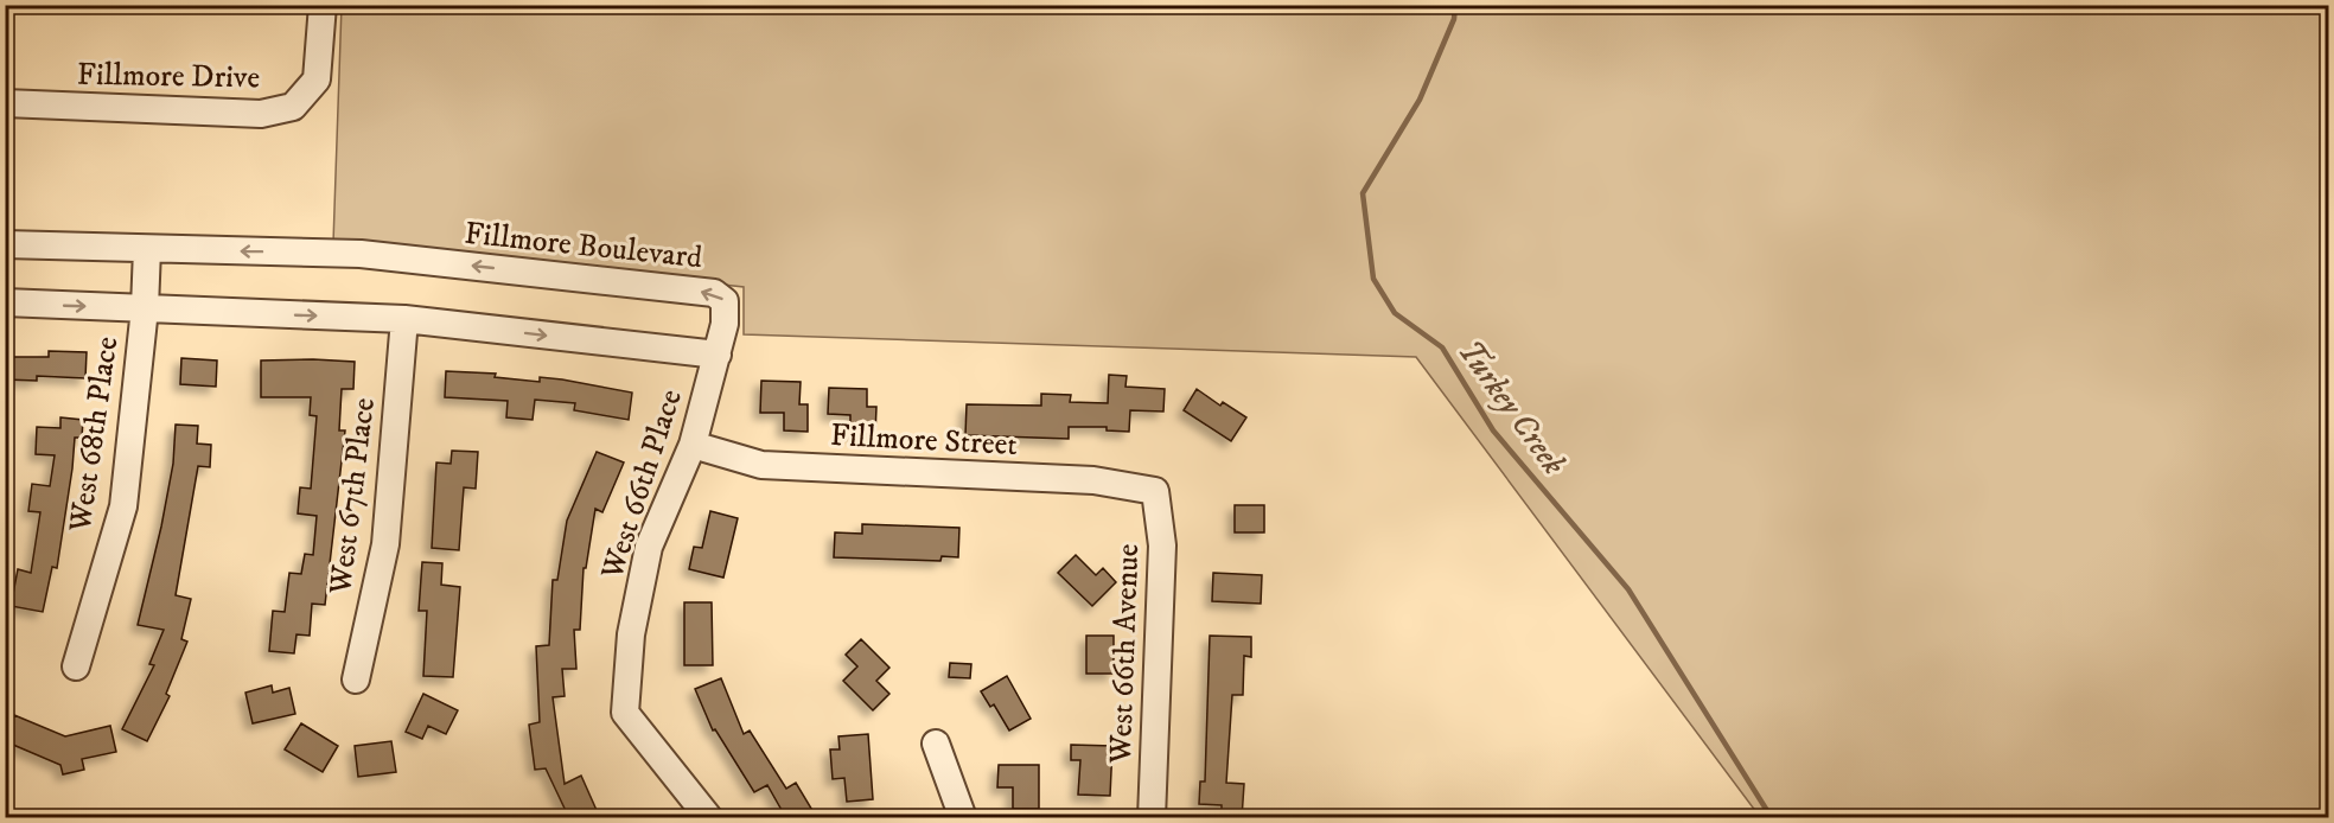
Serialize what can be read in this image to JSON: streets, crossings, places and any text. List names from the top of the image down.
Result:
{
  "streets": {
    "street": [
      "Fillmore Drive",
      "Fillmore Boulevard",
      "West 68th Place",
      "Fillmore Street",
      "West 66th Place",
      "West 67th Place",
      "West 66th Avenue"
    ]
  },
  "crossings": [
    ["Fillmore Boulevard", "West 68th Place"],
    ["Fillmore Boulevard", "West 66th Place"],
    ["Fillmore Street", "West 66th Place"],
    ["Fillmore Street", "West 66th Avenue"]
  ],
  "water": ["Turkey Creek"]
}
